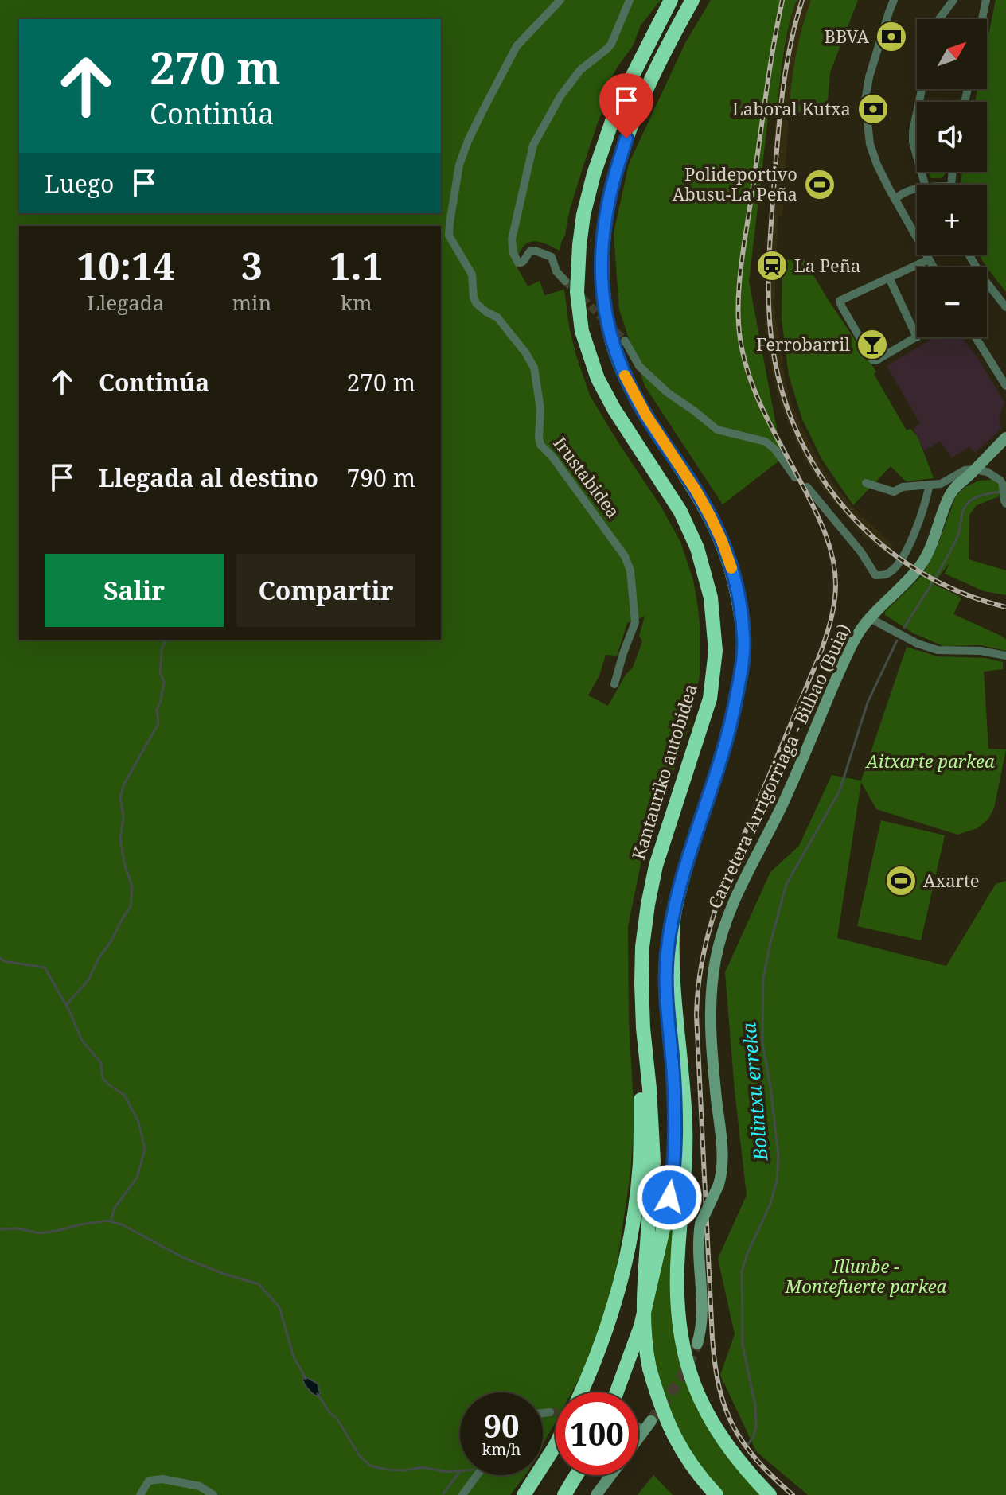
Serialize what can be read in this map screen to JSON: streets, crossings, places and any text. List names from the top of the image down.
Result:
{
  "streets": {
    "highway": ["Kantauriko autobidea"],
    "street": ["Irustabidea", "Carretera Arrigorriaga - Bilbao (Buia)"]
  },
  "water": ["Bolintxu erreka"],
  "parks": ["Aitxarte parkea", "Illunbe - Montefuerte parkea"],
  "places": {
    "bank": ["BBVA", "Laboral Kutxa"],
    "sports": ["Polideportivo Abusu-La Peña", "Axarte"],
    "station": ["La Peña"],
    "bar": ["Ferrobarril"]
  },
  "north": "top right",
  "page": {
    "map_buttons": ["+", "−"],
    "turn": ["270 m", "Continúa"],
    "then": "Luego",
    "eta": [
      "10:14",
      "Llegada",
      "3",
      "min",
      "1.1",
      "km"
    ],
    "list": [
      {
        "name": "Continúa",
        "value": "270 m"
      },
      {
        "name": "Llegada al destino",
        "value": "790 m"
      }
    ],
    "buttons": ["Salir", "Compartir"],
    "speed": "90 km/h",
    "limit": "100"
  }
}
